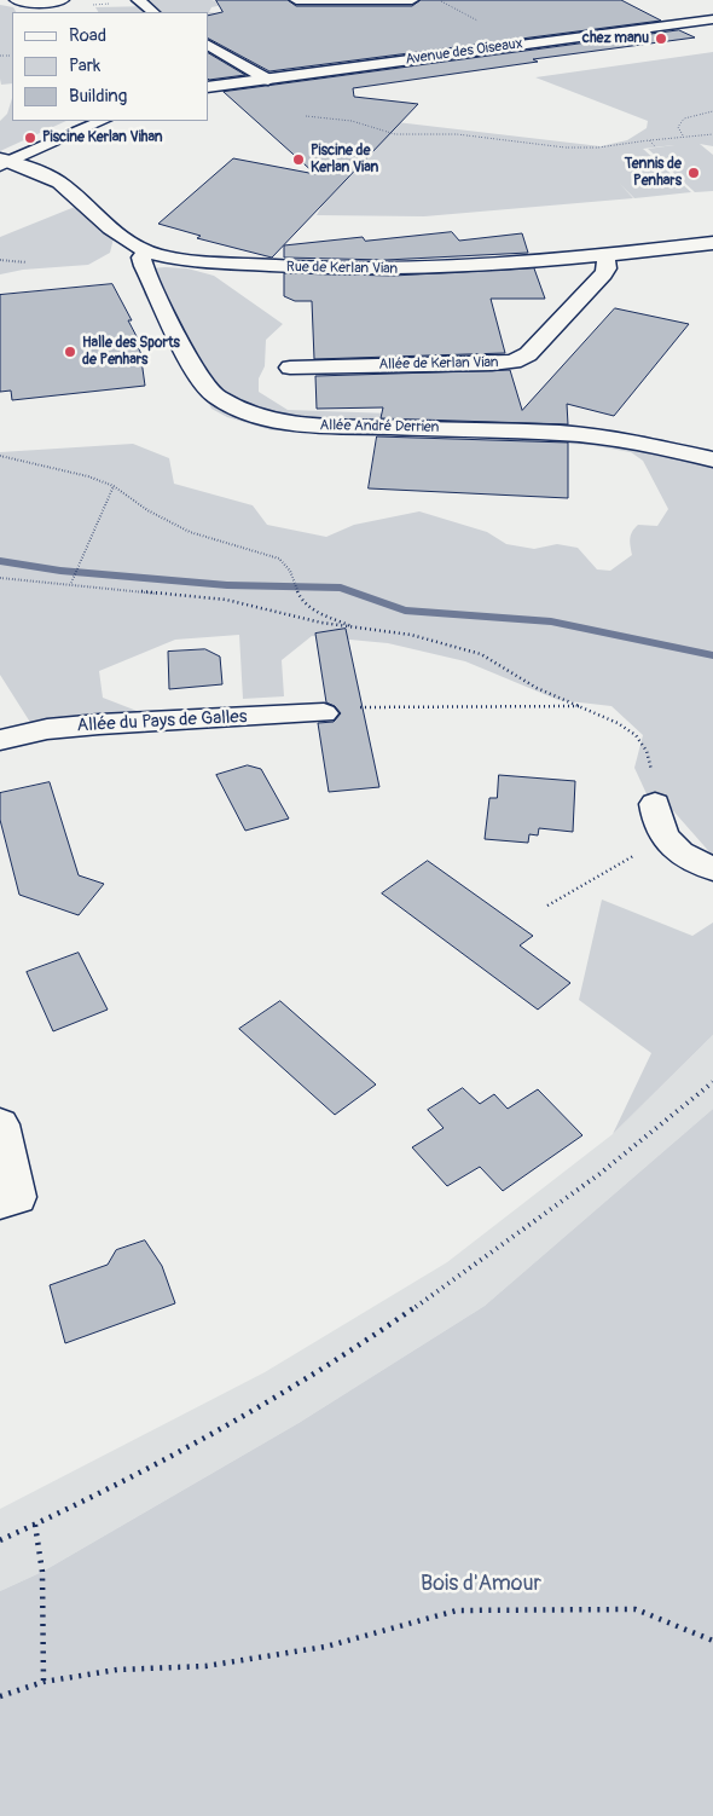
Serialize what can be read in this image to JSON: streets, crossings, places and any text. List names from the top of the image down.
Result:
{
  "streets": {
    "street": [
      "Avenue des Oiseaux",
      "Rue de Kerlan Vian",
      "Allée de Kerlan Vian",
      "Allée André Derrien",
      "Allée du Pays de Galles"
    ]
  },
  "crossings": [
    ["Rue de Kerlan Vian", "Allée de Kerlan Vian"],
    ["Rue de Kerlan Vian", "Allée André Derrien"]
  ],
  "parks": ["Bois d'Amour"],
  "places": [
    "chez manu",
    "Piscine Kerlan Vihan",
    "Piscine de Kerlan Vian",
    "Tennis de Penhars",
    "Halle des Sports de Penhars"
  ],
  "legend": ["Road", "Park", "Building"]
}
